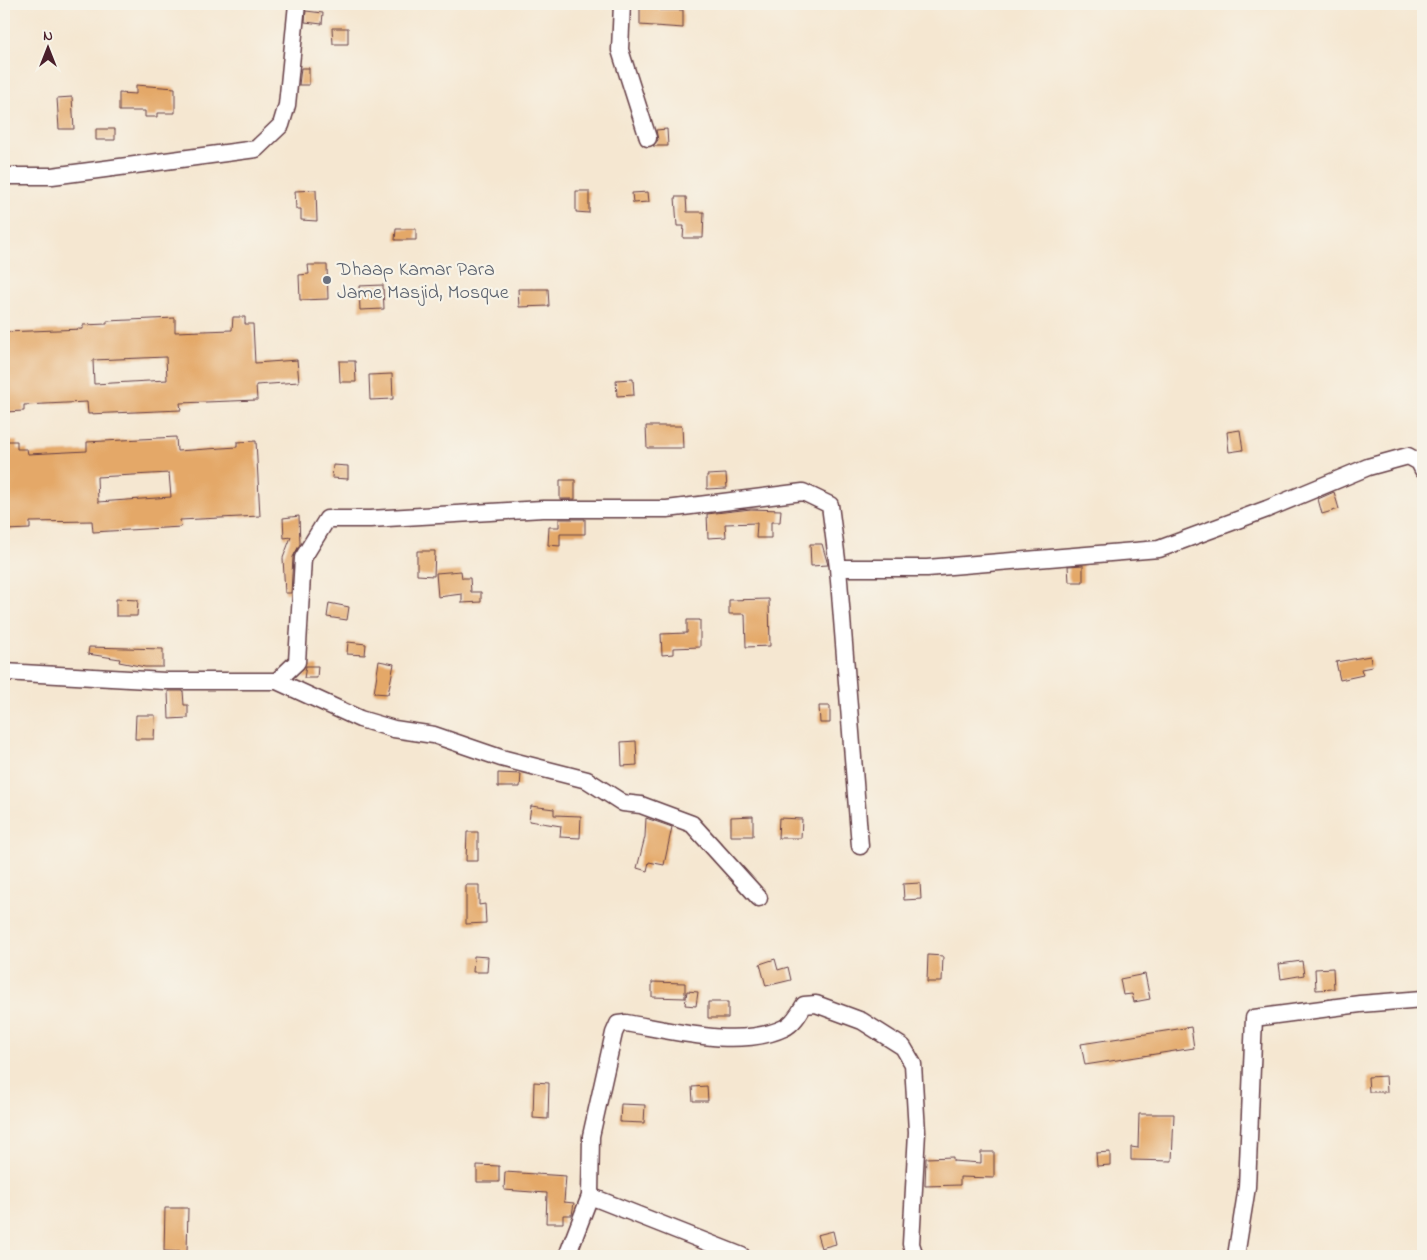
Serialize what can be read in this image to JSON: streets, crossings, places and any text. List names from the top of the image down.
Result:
{
  "places": ["Dhaap Kamar Para Jame Masjid, Mosque"],
  "north": "top"
}
